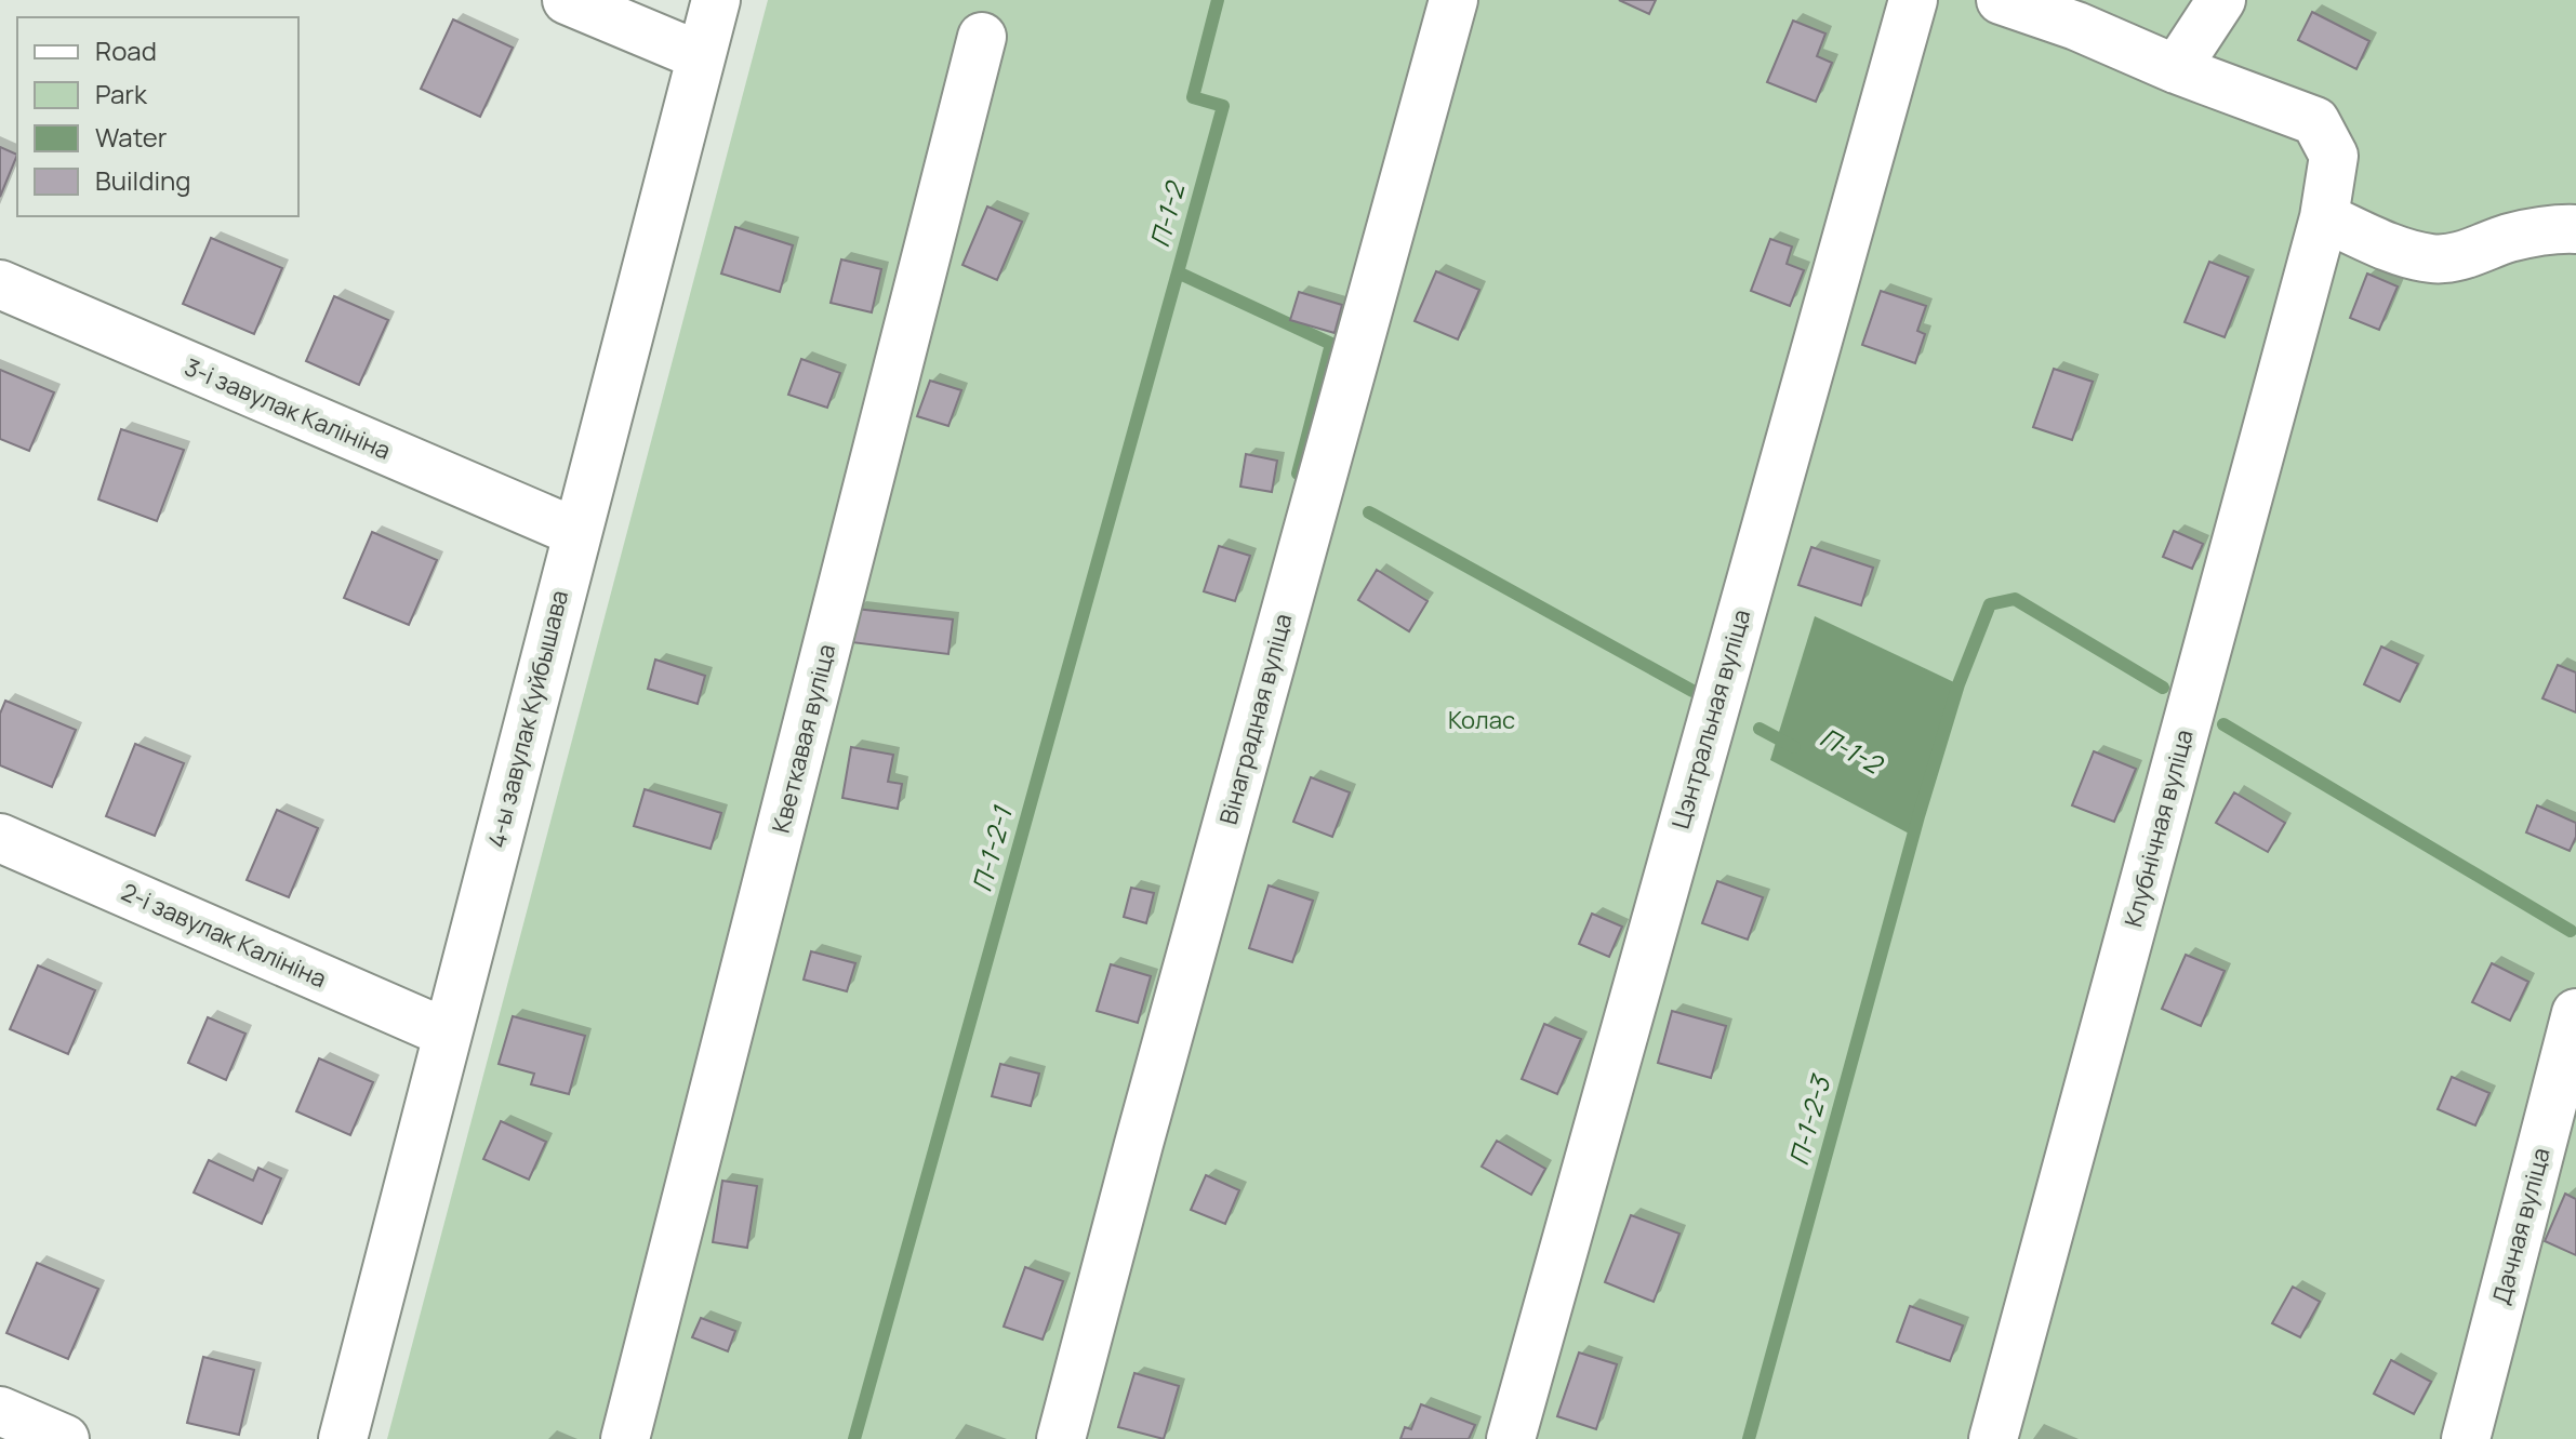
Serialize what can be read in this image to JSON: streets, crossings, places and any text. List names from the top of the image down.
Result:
{
  "streets": {
    "street": [
      "3-і завулак Калініна",
      "4-ы завулак Куйбышава",
      "Вінаградная вуліца",
      "Цэнтральная вуліца",
      "Кветкавая вуліца",
      "Клубнічная вуліца",
      "2-і завулак Калініна",
      "Дачная вуліца"
    ]
  },
  "crossings": [
    ["3-і завулак Калініна", "4-ы завулак Куйбышава"],
    ["4-ы завулак Куйбышава", "2-і завулак Калініна"]
  ],
  "water": ["П-1-2", "П-1-2-1", "П-1-2-3"],
  "parks": ["Колас"],
  "legend": [
    "Road",
    "Park",
    "Water",
    "Building"
  ]
}
